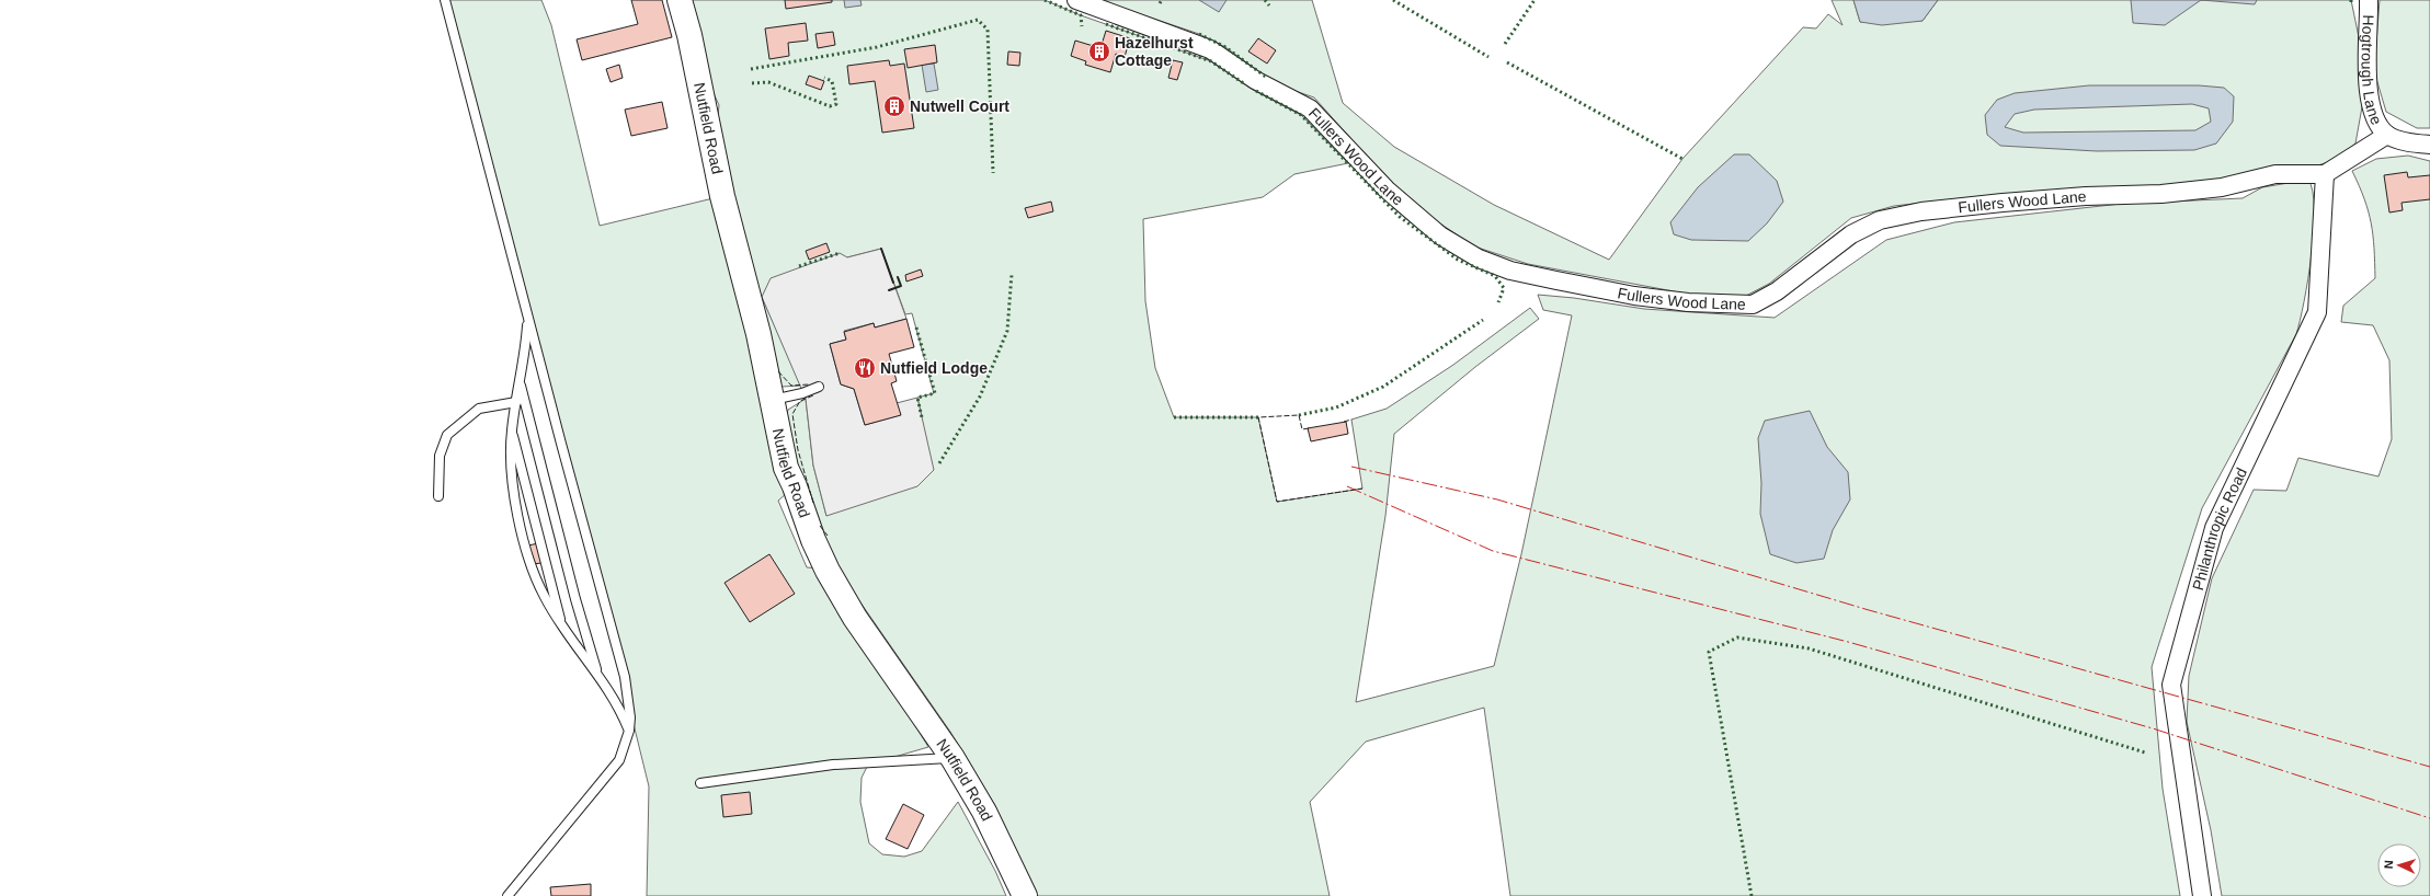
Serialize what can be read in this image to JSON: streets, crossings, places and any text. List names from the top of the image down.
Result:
{
  "streets": {
    "main road": ["Nutfield Road"],
    "street": ["Hogtrough Lane", "Fullers Wood Lane", "Philanthropic Road"]
  },
  "crossings": [
    ["Fullers Wood Lane", "Philanthropic Road"]
  ],
  "places": {
    "building": ["Hazelhurst Cottage", "Nutwell Court"],
    "restaurant": ["Nutfield Lodge"]
  },
  "north": "left"
}
